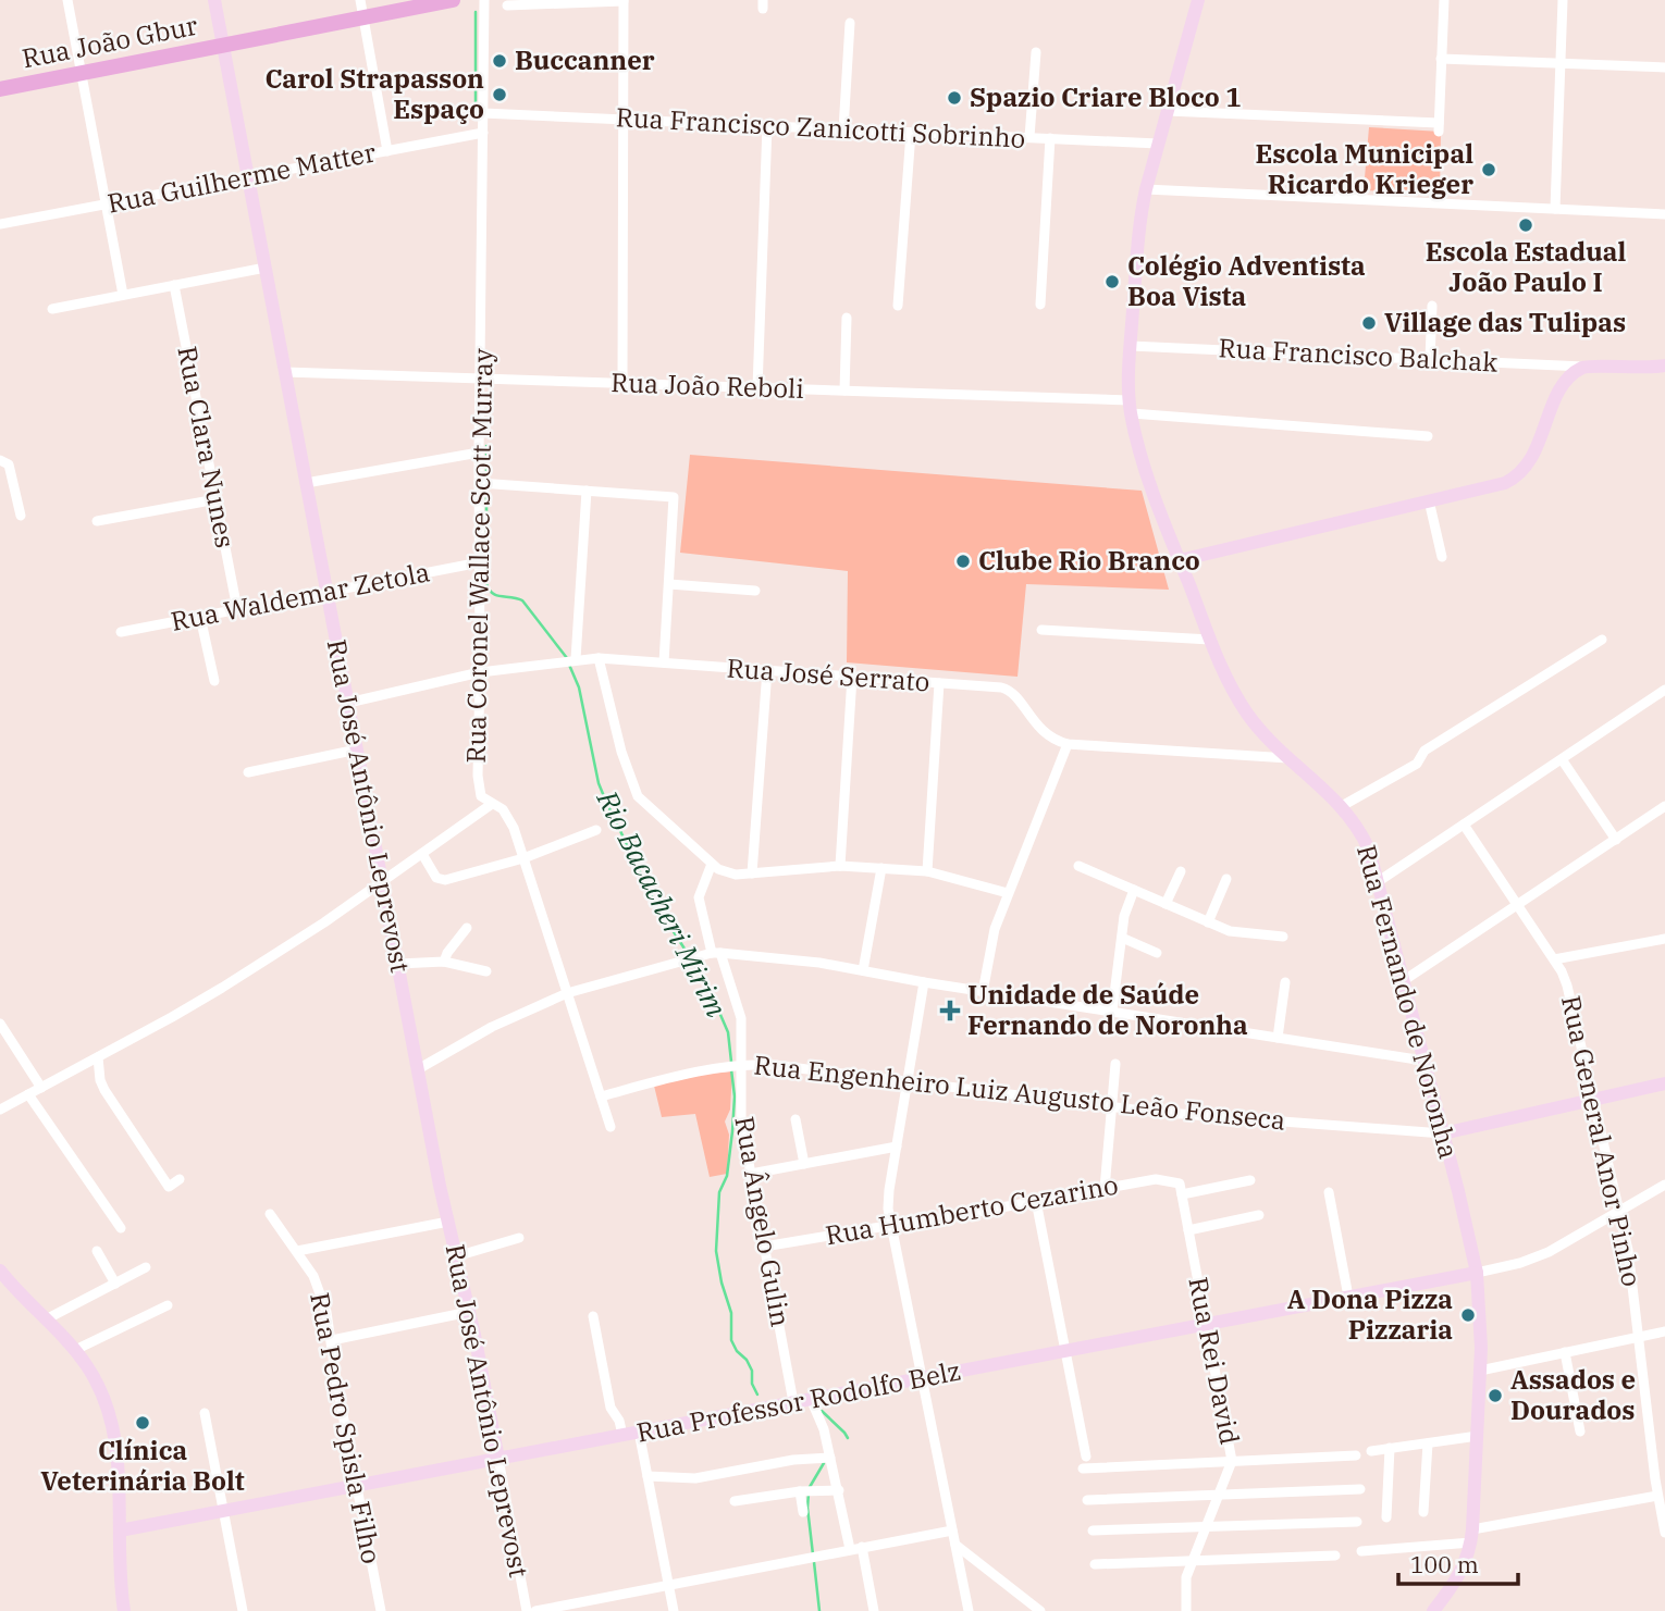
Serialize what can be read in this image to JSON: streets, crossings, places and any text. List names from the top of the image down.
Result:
{
  "streets": {
    "main road": ["Rua João Gbur"],
    "street": [
      "Rua Francisco Zanicotti Sobrinho",
      "Rua Guilherme Matter",
      "Rua Francisco Balchak",
      "Rua João Reboli",
      "Rua Clara Nunes",
      "Rua Coronel Wallace Scott Murray",
      "Rua Waldemar Zetola",
      "Rua José Serrato",
      "Rua José Antônio Leprevost",
      "Rua Fernando de Noronha",
      "Rua Engenheiro Luiz Augusto Leão Fonseca",
      "Rua General Anor Pinho",
      "Rua Humberto Cezarino",
      "Rua Ângelo Gulin",
      "Rua Rei David",
      "Rua Professor Rodolfo Belz",
      "Rua Pedro Spisla Filho"
    ]
  },
  "crossings": [
    ["Rua João Gbur", "Rua José Antônio Leprevost"],
    ["Rua Francisco Zanicotti Sobrinho", "Rua Coronel Wallace Scott Murray"],
    ["Rua Francisco Zanicotti Sobrinho", "Rua Fernando de Noronha"],
    ["Rua Guilherme Matter", "Rua Coronel Wallace Scott Murray"],
    ["Rua Guilherme Matter", "Rua José Antônio Leprevost"],
    ["Rua Francisco Balchak", "Rua Fernando de Noronha"],
    ["Rua João Reboli", "Rua Coronel Wallace Scott Murray"],
    ["Rua João Reboli", "Rua José Antônio Leprevost"],
    ["Rua João Reboli", "Rua Fernando de Noronha"],
    ["Rua Clara Nunes", "Rua Waldemar Zetola"],
    ["Rua Coronel Wallace Scott Murray", "Rua Waldemar Zetola"],
    ["Rua Coronel Wallace Scott Murray", "Rua José Serrato"],
    ["Rua Coronel Wallace Scott Murray", "Rua Engenheiro Luiz Augusto Leão Fonseca"],
    ["Rua Waldemar Zetola", "Rua José Antônio Leprevost"],
    ["Rua José Serrato", "Rua José Antônio Leprevost"],
    ["Rua José Serrato", "Rua Fernando de Noronha"],
    ["Rua José Antônio Leprevost", "Rua Professor Rodolfo Belz"],
    ["Rua Fernando de Noronha", "Rua Engenheiro Luiz Augusto Leão Fonseca"],
    ["Rua Fernando de Noronha", "Rua Professor Rodolfo Belz"],
    ["Rua Engenheiro Luiz Augusto Leão Fonseca", "Rua Ângelo Gulin"],
    ["Rua Humberto Cezarino", "Rua Ângelo Gulin"],
    ["Rua Humberto Cezarino", "Rua Rei David"],
    ["Rua Ângelo Gulin", "Rua Professor Rodolfo Belz"],
    ["Rua Rei David", "Rua Professor Rodolfo Belz"],
    ["Rua Professor Rodolfo Belz", "Rua Pedro Spisla Filho"]
  ],
  "water": ["Rio Bacacheri Mirim"],
  "places": {
    "other": [
      "Buccanner",
      "Carol Strapasson Espaço",
      "Spazio Criare Bloco 1",
      "Escola Municipal Ricardo Krieger",
      "Escola Estadual João Paulo I",
      "Colégio Adventista Boa Vista",
      "Village das Tulipas",
      "Clube Rio Branco",
      "A Dona Pizza Pizzaria",
      "Assados e Dourados",
      "Clínica Veterinária Bolt"
    ],
    "health": ["Unidade de Saúde Fernando de Noronha"]
  },
  "scale_bar": "100 m"
}
